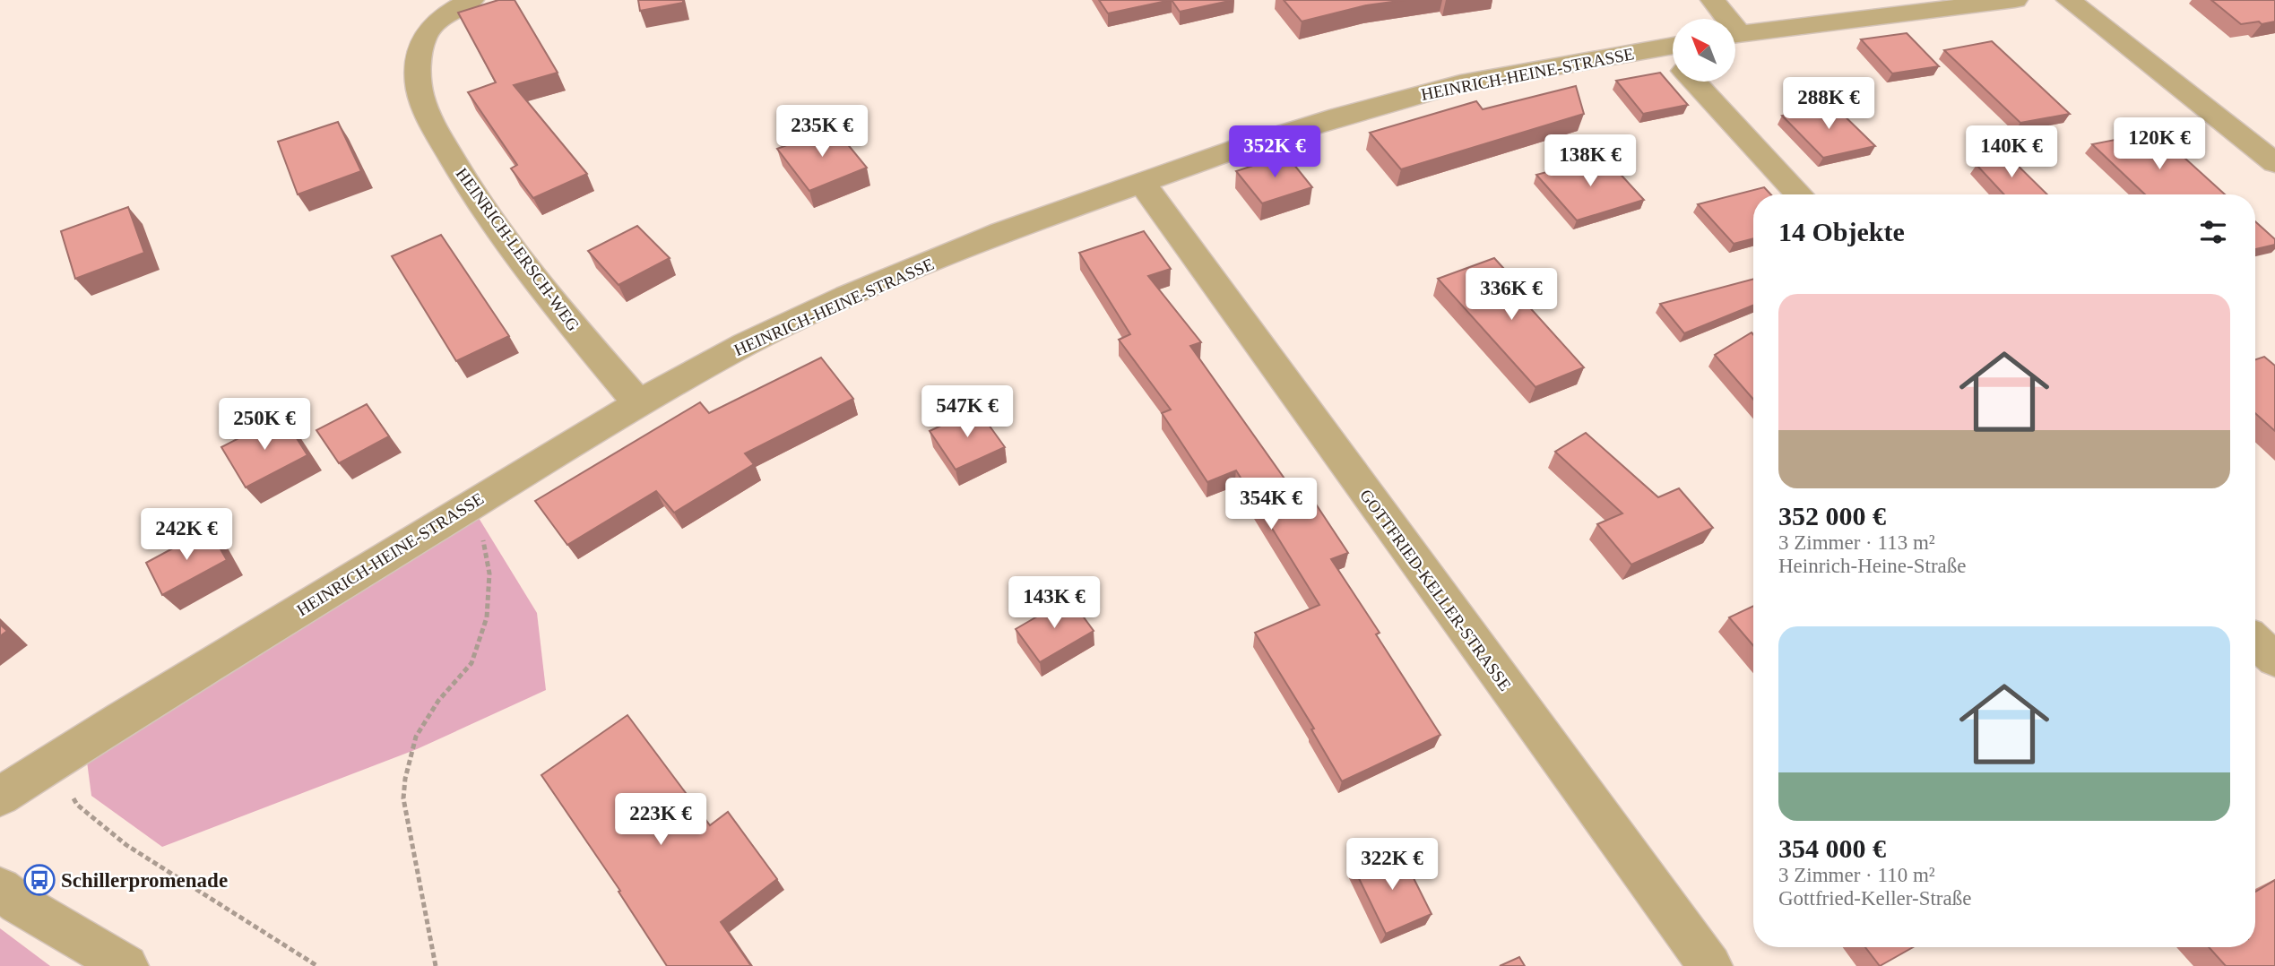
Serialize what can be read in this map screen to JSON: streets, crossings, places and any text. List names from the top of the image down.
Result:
{
  "streets": {
    "street": ["HEINRICH-HEINE-STRASSE", "HEINRICH-LERSCH-WEG", "GOTTFRIED-KELLER-STRASSE"]
  },
  "crossings": [
    ["HEINRICH-HEINE-STRASSE", "HEINRICH-LERSCH-WEG"],
    ["HEINRICH-HEINE-STRASSE", "GOTTFRIED-KELLER-STRASSE"]
  ],
  "places": {
    "bus stop": ["Schillerpromenade"]
  },
  "north": "top left",
  "page": {
    "price": [
      "288K €",
      "235K €",
      "120K €",
      "352K €",
      "140K €",
      "138K €",
      "336K €",
      "547K €",
      "250K €",
      "354K €",
      "242K €",
      "143K €",
      "223K €",
      "322K €"
    ],
    "heading": "14 Objekte",
    "list": [
      {
        "name": "352 000 €",
        "note": "3 Zimmer · 113 m² · Heinrich-Heine-Straße"
      },
      {
        "name": "354 000 €",
        "note": "3 Zimmer · 110 m² · Gottfried-Keller-Straße"
      }
    ]
  }
}
